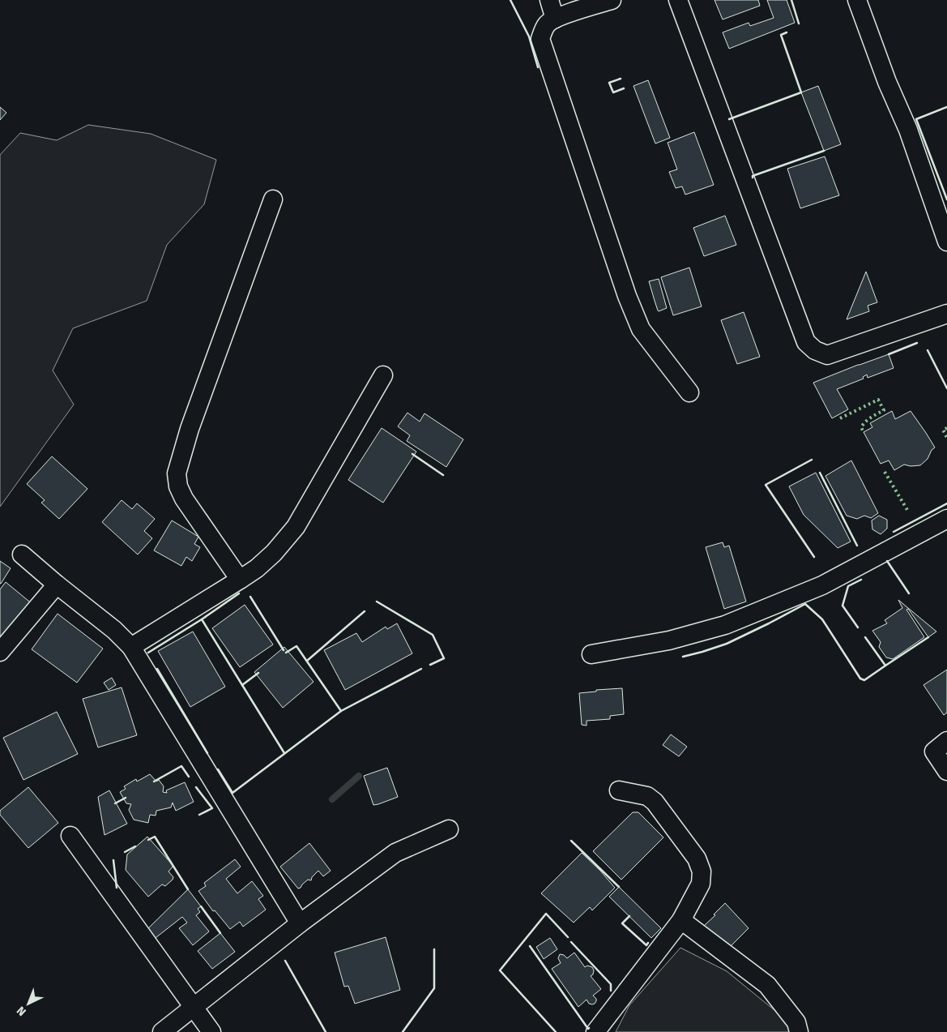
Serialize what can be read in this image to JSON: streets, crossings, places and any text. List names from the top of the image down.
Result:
{
  "north": "bottom left"
}
